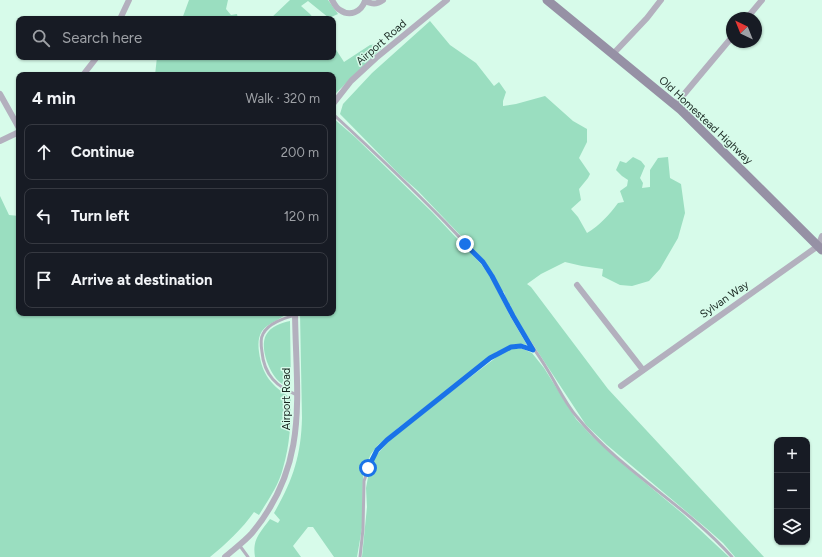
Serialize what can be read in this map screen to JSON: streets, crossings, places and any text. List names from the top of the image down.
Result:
{
  "streets": {
    "main road": ["Old Homestead Highway"],
    "street": ["Airport Road", "Sylvan Way"]
  },
  "crossings": [
    ["Old Homestead Highway", "Sylvan Way"]
  ],
  "north": "top left",
  "page": {
    "search": "Search here",
    "heading": ["4 min", "Walk · 320 m"],
    "list": [
      ["Continue", "200 m"],
      ["Turn left", "120 m"],
      "Arrive at destination"
    ],
    "map_buttons": ["+", "−"]
  }
}
